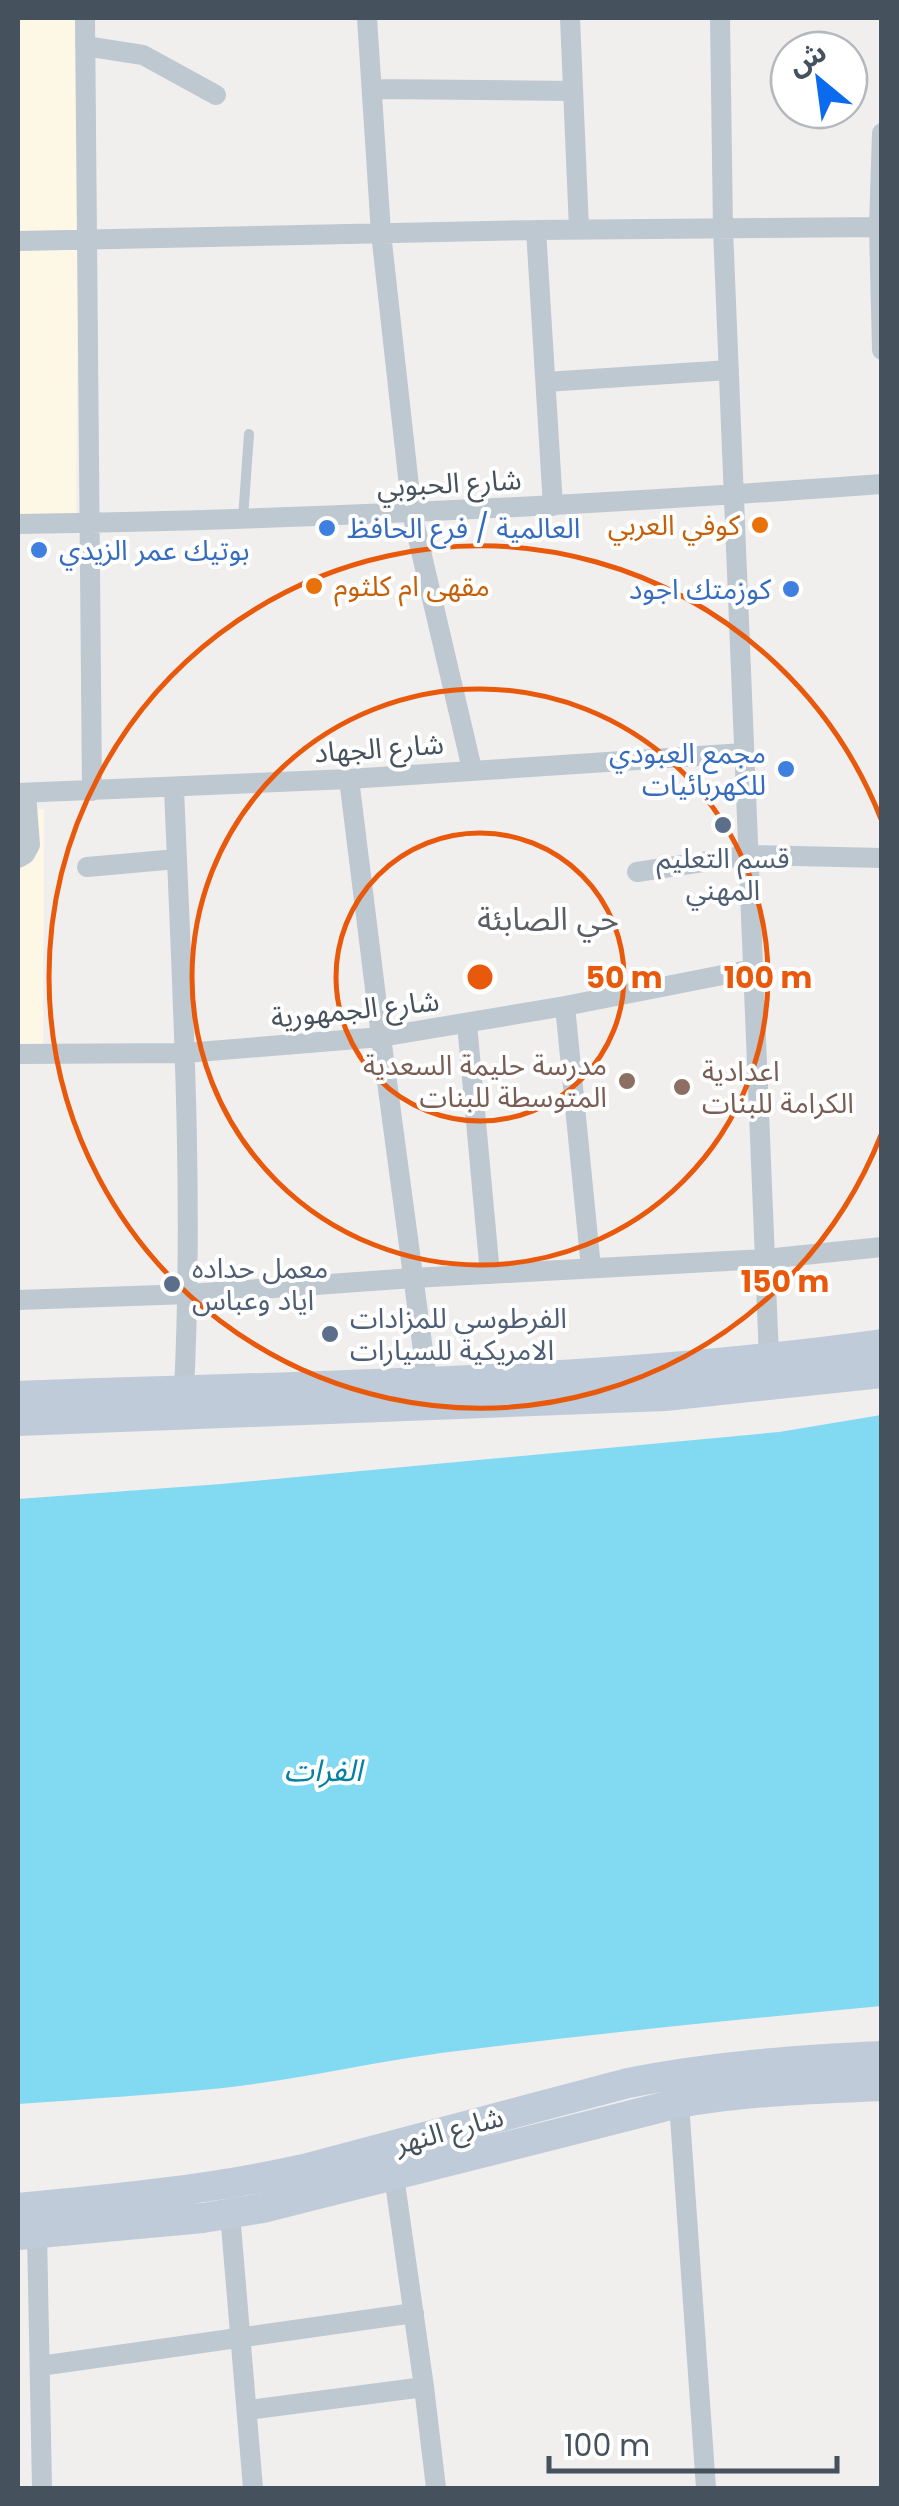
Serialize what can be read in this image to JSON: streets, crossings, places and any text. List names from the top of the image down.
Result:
{
  "streets": {
    "main road": ["شارع النهر"],
    "street": ["شارع الحبوبي", "شارع الجهاد", "شارع الجمهورية"]
  },
  "districts": ["حي الصابئة"],
  "water": ["الفرات"],
  "places": [
    "كوفي العربي",
    "العالمية / فرع الحافظ",
    "بوتيك عمر الزيدي",
    "مقهى ام كلثوم",
    "كوزمتك اجود",
    "مجمع العبودي للكهربائيات",
    "قسم التعليم المهني",
    "مدرسة حليمة السعدية المتوسطة للبنات",
    "اعدادية الكرامة للبنات",
    "معمل حداده اياد وعباس",
    "الفرطوسي للمزادات الامريكية للسيارات"
  ],
  "scale_bar": "100 m",
  "north": "top left",
  "rings": ["50 m", "100 m", "150 m"]
}
